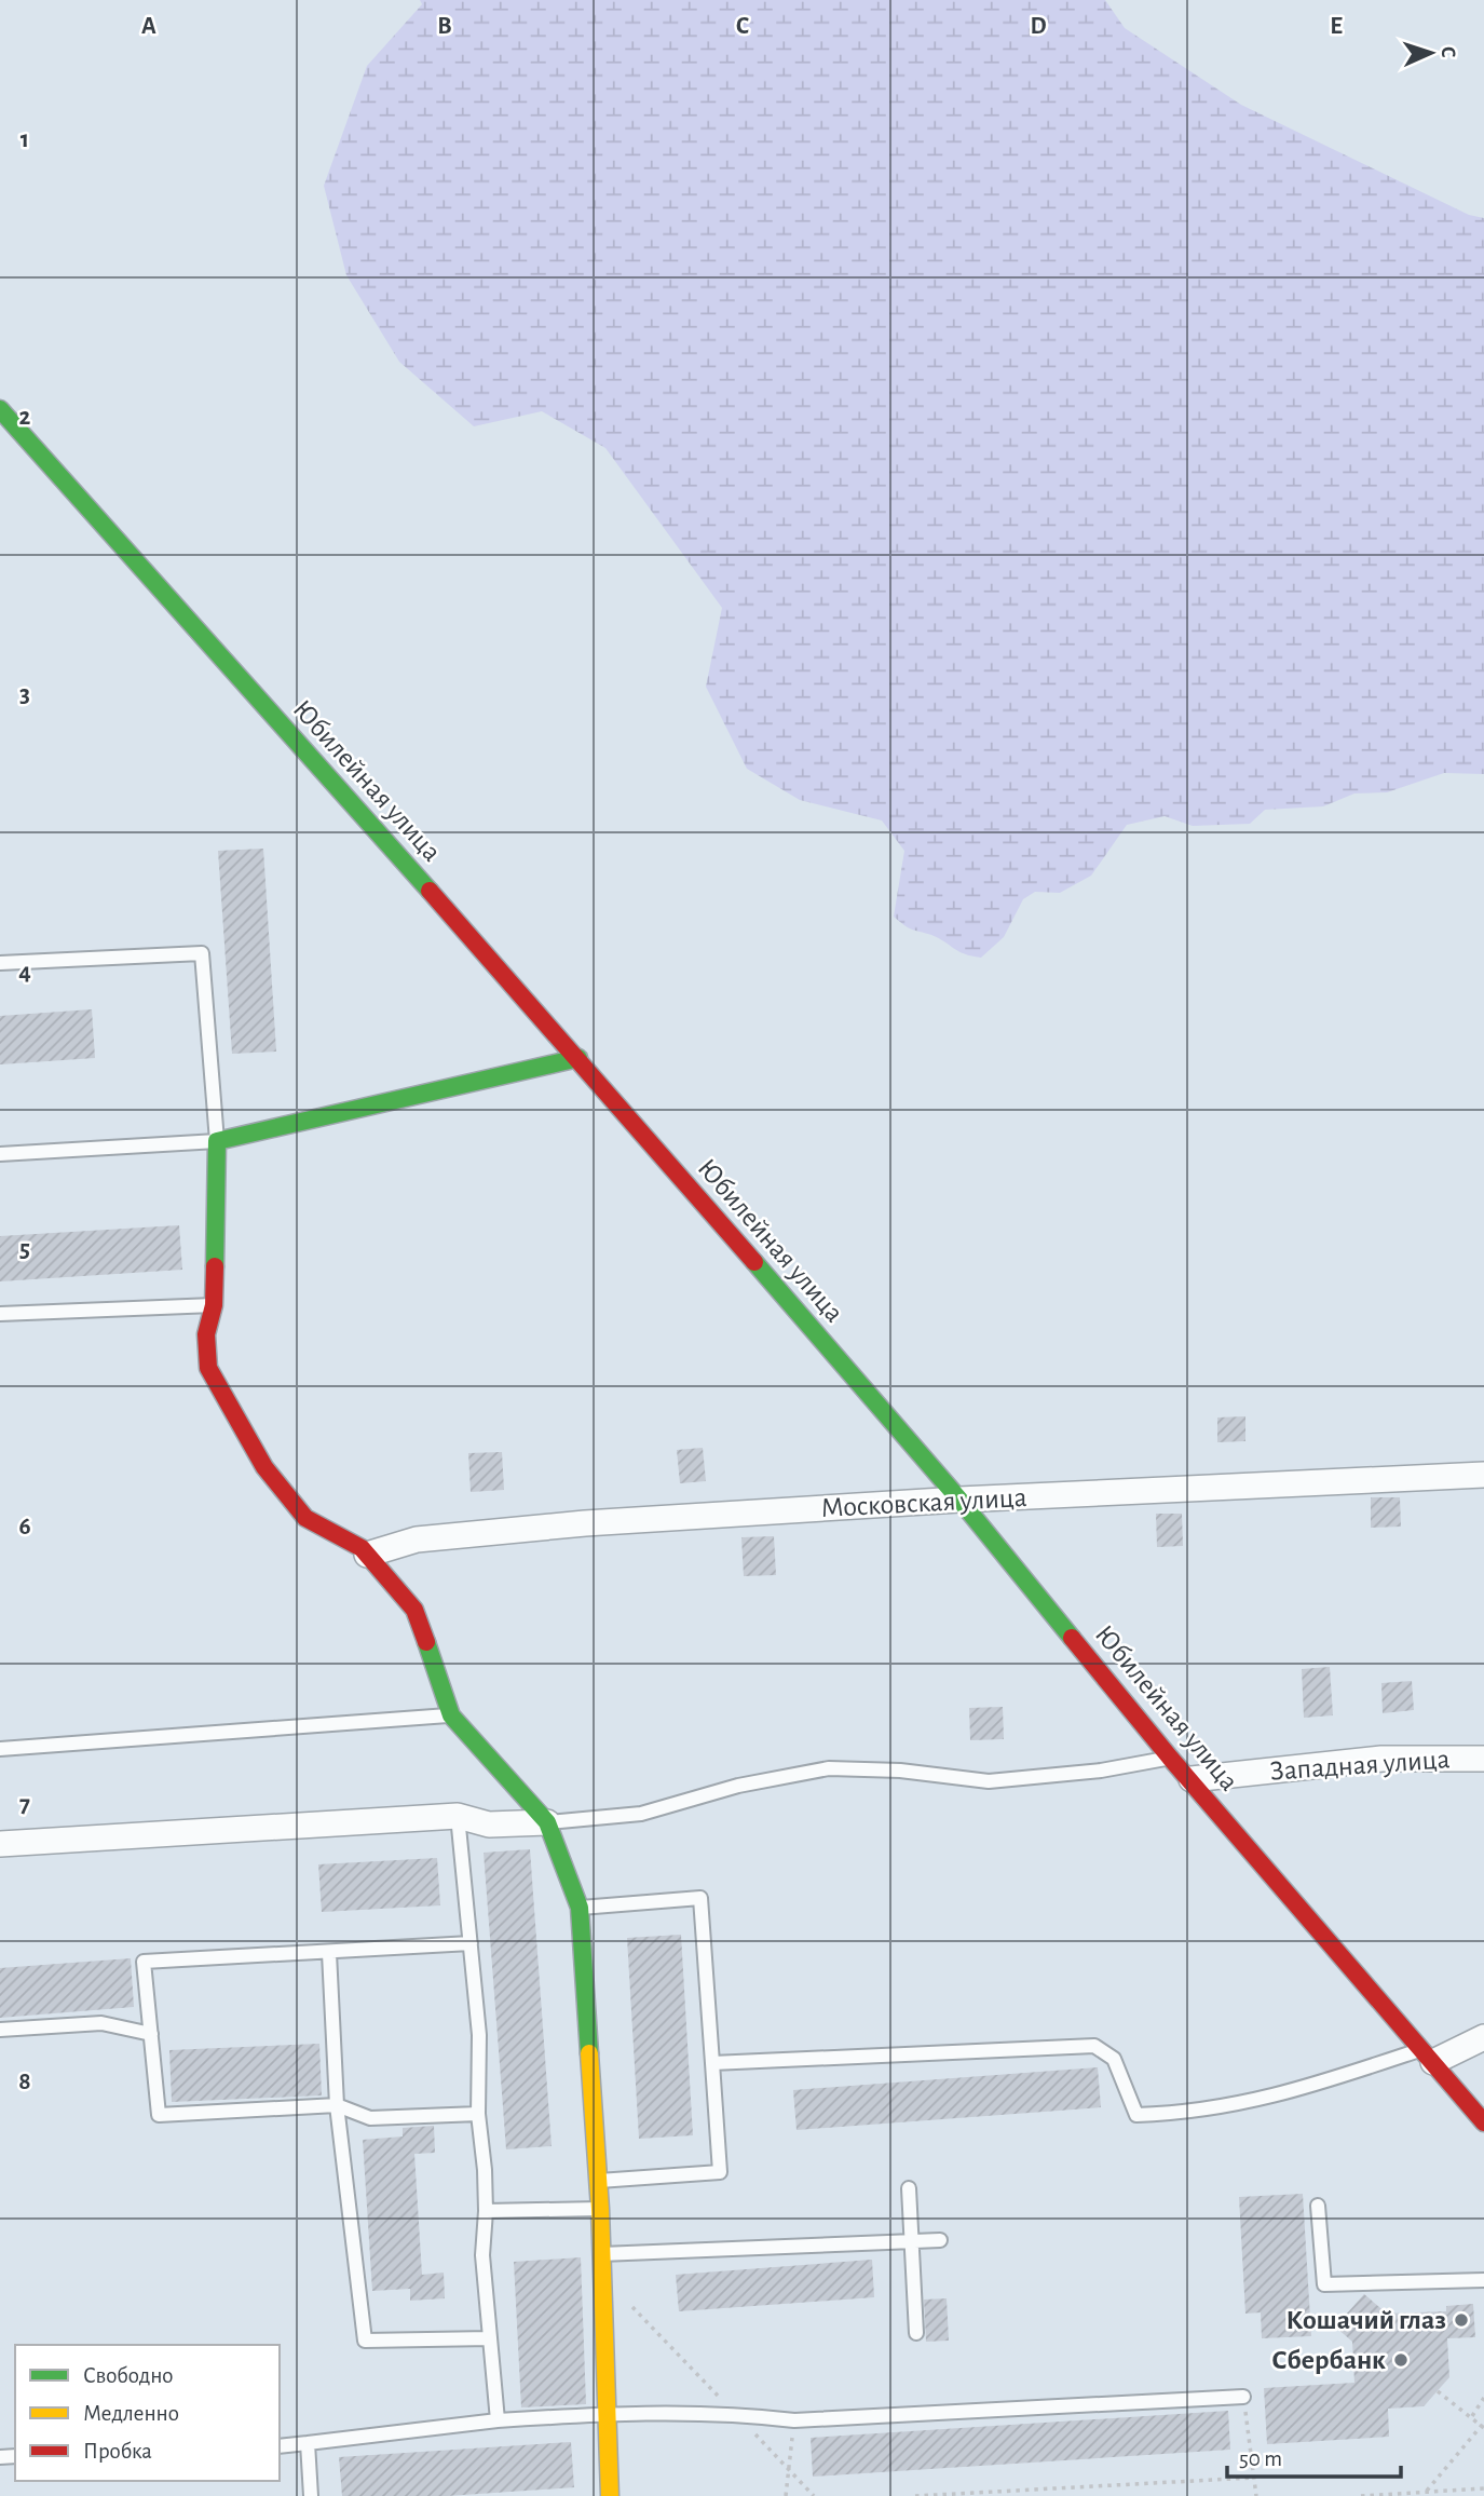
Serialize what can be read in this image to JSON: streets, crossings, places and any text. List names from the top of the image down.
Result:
{
  "streets": {
    "main road": ["Юбилейная улица"],
    "street": ["Московская улица", "Западная улица"]
  },
  "crossings": [
    ["Юбилейная улица", "Московская улица"],
    ["Юбилейная улица", "Западная улица"]
  ],
  "places": ["Кошачий глаз", "Сбербанк"],
  "legend": ["Свободно", "Медленно", "Пробка"],
  "scale_bar": "50 m",
  "north": "right",
  "grid": {
    "columns": [
      "A",
      "B",
      "C",
      "D",
      "E"
    ],
    "rows": [
      "1",
      "2",
      "3",
      "4",
      "5",
      "6",
      "7",
      "8"
    ]
  }
}
